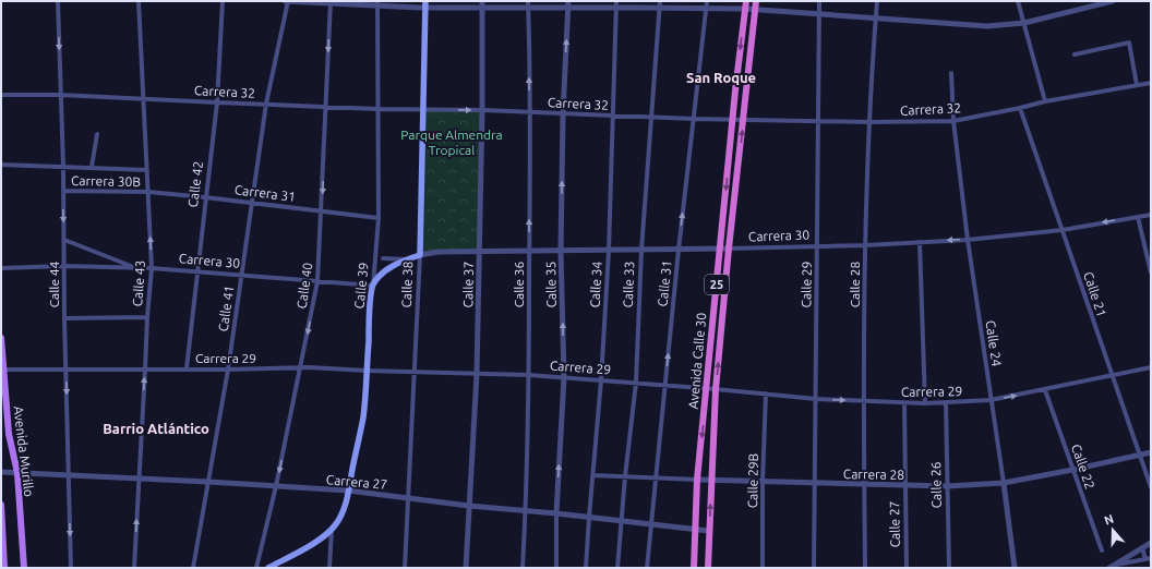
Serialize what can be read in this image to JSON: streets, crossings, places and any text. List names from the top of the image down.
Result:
{
  "streets": {
    "highway": ["25", "Avenida Calle 30"],
    "main road": [
      "Carrera 30",
      "Calle 38",
      "Calle 39",
      "Avenida Murillo"
    ],
    "street": [
      "Carrera 32",
      "Carrera 30B",
      "Calle 42",
      "Carrera 31",
      "Calle 43",
      "Calle 31",
      "Calle 44",
      "Calle 37",
      "Calle 36",
      "Calle 35",
      "Calle 34",
      "Calle 33",
      "Calle 29",
      "Calle 28",
      "Calle 40",
      "Calle 21",
      "Calle 41",
      "Calle 24",
      "Carrera 29",
      "Calle 22",
      "Carrera 28",
      "Calle 29B",
      "Carrera 27",
      "Calle 26",
      "Calle 27"
    ]
  },
  "crossings": [
    ["Carrera 32", "Calle 42"],
    ["Carrera 32", "Calle 43"],
    ["Carrera 32", "Calle 31"],
    ["Carrera 32", "Calle 44"],
    ["Carrera 32", "Calle 38"],
    ["Carrera 32", "Calle 37"],
    ["Carrera 32", "Calle 36"],
    ["Carrera 32", "Calle 35"],
    ["Carrera 32", "Calle 34"],
    ["Carrera 32", "Calle 33"],
    ["Carrera 32", "Calle 29"],
    ["Carrera 32", "Calle 28"],
    ["Carrera 32", "Calle 40"],
    ["Carrera 32", "Calle 39"],
    ["Carrera 32", "Calle 21"],
    ["Carrera 32", "Calle 41"],
    ["Carrera 32", "Calle 24"],
    ["Carrera 32", "Avenida Calle 30"],
    ["Carrera 30B", "Carrera 31"],
    ["Carrera 30B", "Calle 43"],
    ["Carrera 30B", "Calle 44"],
    ["Calle 42", "Carrera 31"],
    ["Calle 42", "Carrera 30"],
    ["Calle 42", "Carrera 29"],
    ["Carrera 31", "Calle 43"],
    ["Carrera 31", "Calle 40"],
    ["Carrera 31", "Calle 39"],
    ["Carrera 31", "Calle 41"],
    ["Carrera 30", "Calle 43"],
    ["Carrera 30", "Calle 31"],
    ["Carrera 30", "Calle 44"],
    ["Carrera 30", "Calle 38"],
    ["Carrera 30", "Calle 37"],
    ["Carrera 30", "Calle 36"],
    ["Carrera 30", "Calle 35"],
    ["Carrera 30", "Calle 34"],
    ["Carrera 30", "Calle 33"],
    ["Carrera 30", "Calle 29"],
    ["Carrera 30", "Calle 28"],
    ["Carrera 30", "Calle 40"],
    ["Carrera 30", "Calle 39"],
    ["Carrera 30", "Calle 21"],
    ["Carrera 30", "Calle 41"],
    ["Carrera 30", "Calle 24"],
    ["Carrera 30", "Avenida Calle 30"],
    ["Calle 43", "Carrera 29"],
    ["Calle 43", "Carrera 27"],
    ["Calle 31", "Carrera 29"],
    ["Calle 31", "Carrera 28"],
    ["Calle 31", "Carrera 27"],
    ["Calle 44", "Carrera 29"],
    ["Calle 44", "Carrera 27"],
    ["Calle 38", "Carrera 29"],
    ["Calle 38", "Carrera 27"],
    ["Calle 37", "Carrera 29"],
    ["Calle 37", "Carrera 27"],
    ["Calle 36", "Carrera 29"],
    ["Calle 36", "Carrera 27"],
    ["Calle 35", "Carrera 29"],
    ["Calle 35", "Carrera 27"],
    ["Calle 34", "Carrera 29"],
    ["Calle 34", "Carrera 28"],
    ["Calle 34", "Carrera 27"],
    ["Calle 33", "Carrera 29"],
    ["Calle 33", "Carrera 28"],
    ["Calle 33", "Carrera 27"],
    ["Calle 29", "Carrera 29"],
    ["Calle 29", "Carrera 28"],
    ["Calle 28", "Carrera 29"],
    ["Calle 28", "Carrera 28"],
    ["Calle 40", "Carrera 29"],
    ["Calle 40", "Carrera 27"],
    ["Calle 39", "Carrera 29"],
    ["Calle 39", "Carrera 27"],
    ["Calle 21", "Carrera 29"],
    ["Calle 21", "Carrera 28"],
    ["Calle 41", "Carrera 29"],
    ["Calle 41", "Carrera 27"],
    ["Calle 24", "Carrera 29"],
    ["Calle 24", "Carrera 28"],
    ["Carrera 29", "Avenida Calle 30"],
    ["Carrera 29", "Avenida Murillo"],
    ["Carrera 29", "Calle 22"],
    ["Carrera 29", "Calle 29B"],
    ["Carrera 29", "Calle 26"],
    ["Carrera 29", "Calle 27"],
    ["Avenida Calle 30", "Carrera 28"],
    ["Avenida Calle 30", "Carrera 27"],
    ["Avenida Murillo", "Carrera 27"],
    ["Calle 22", "Carrera 28"],
    ["Carrera 28", "Calle 29B"],
    ["Carrera 28", "Calle 26"],
    ["Carrera 28", "Calle 27"]
  ],
  "one_way": [
    "Calle 43",
    "Calle 31",
    "Calle 44",
    "Calle 36",
    "Calle 35",
    "Calle 40"
  ],
  "districts": ["San Roque", "Barrio Atlántico"],
  "parks": ["Parque Almendra Tropical"],
  "north": "top"
}
